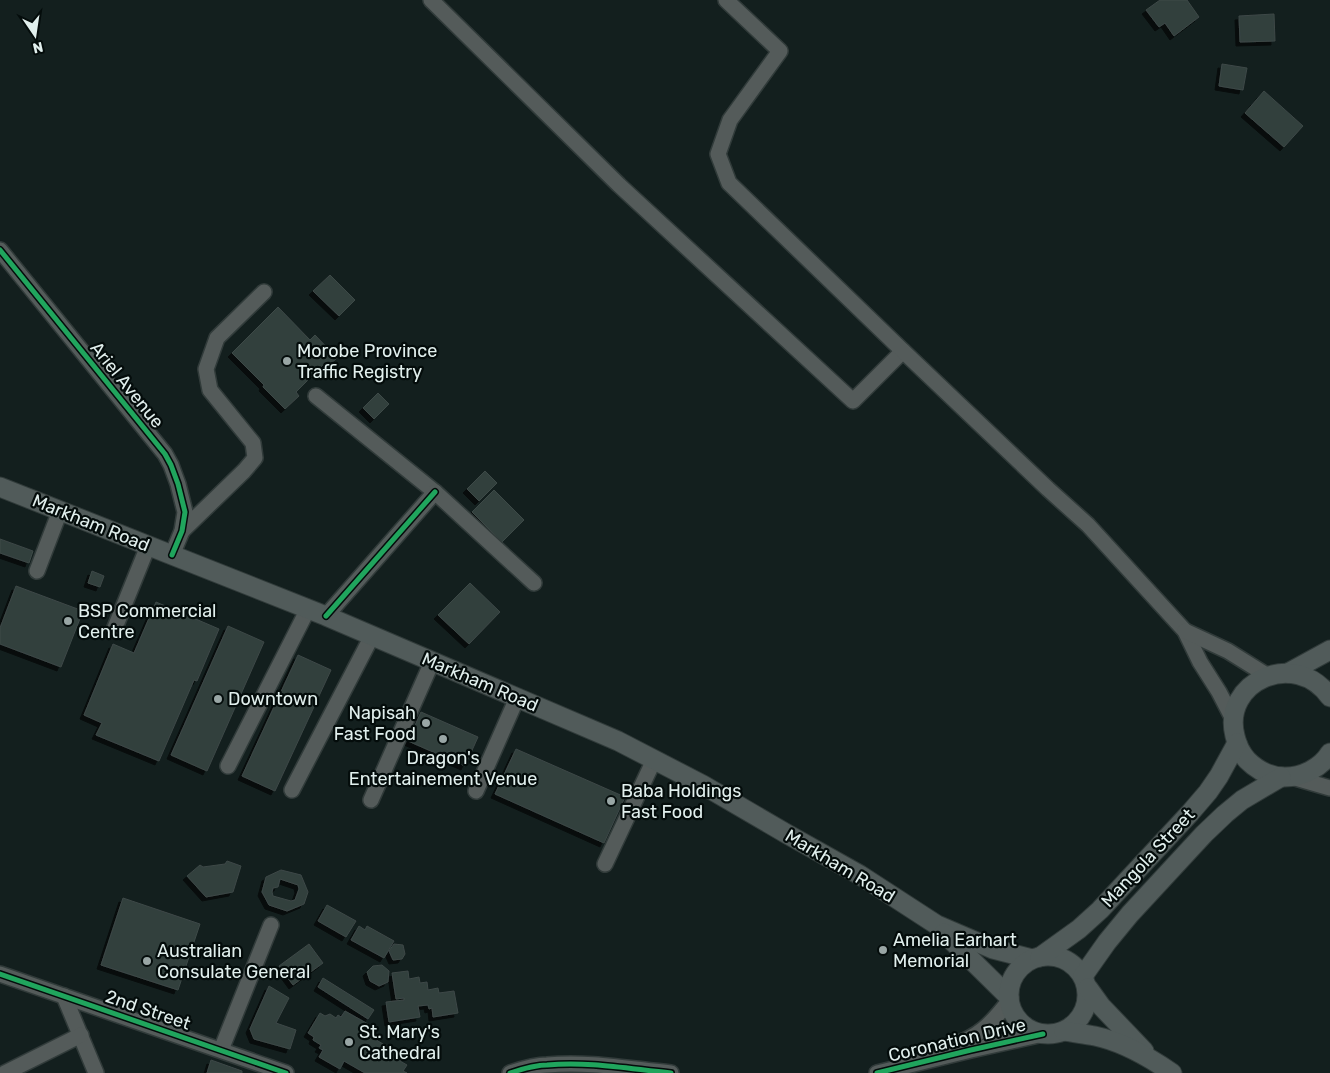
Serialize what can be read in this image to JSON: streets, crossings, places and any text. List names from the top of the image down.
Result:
{
  "streets": {
    "main road": ["Markham Road", "Mangola Street"],
    "street": ["Ariel Avenue", "2nd Street", "Coronation Drive"]
  },
  "crossings": [
    ["Ariel Avenue", "Markham Road"],
    ["Markham Road", "Mangola Street"],
    ["Markham Road", "Coronation Drive"],
    ["Mangola Street", "Coronation Drive"]
  ],
  "places": [
    "Morobe Province Traffic Registry",
    "BSP Commercial Centre",
    "Downtown",
    "Napisah Fast Food",
    "Dragon's Entertainement Venue",
    "Baba Holdings Fast Food",
    "Amelia Earhart Memorial",
    "Australian Consulate General",
    "St. Mary's Cathedral"
  ],
  "north": "bottom"
}
